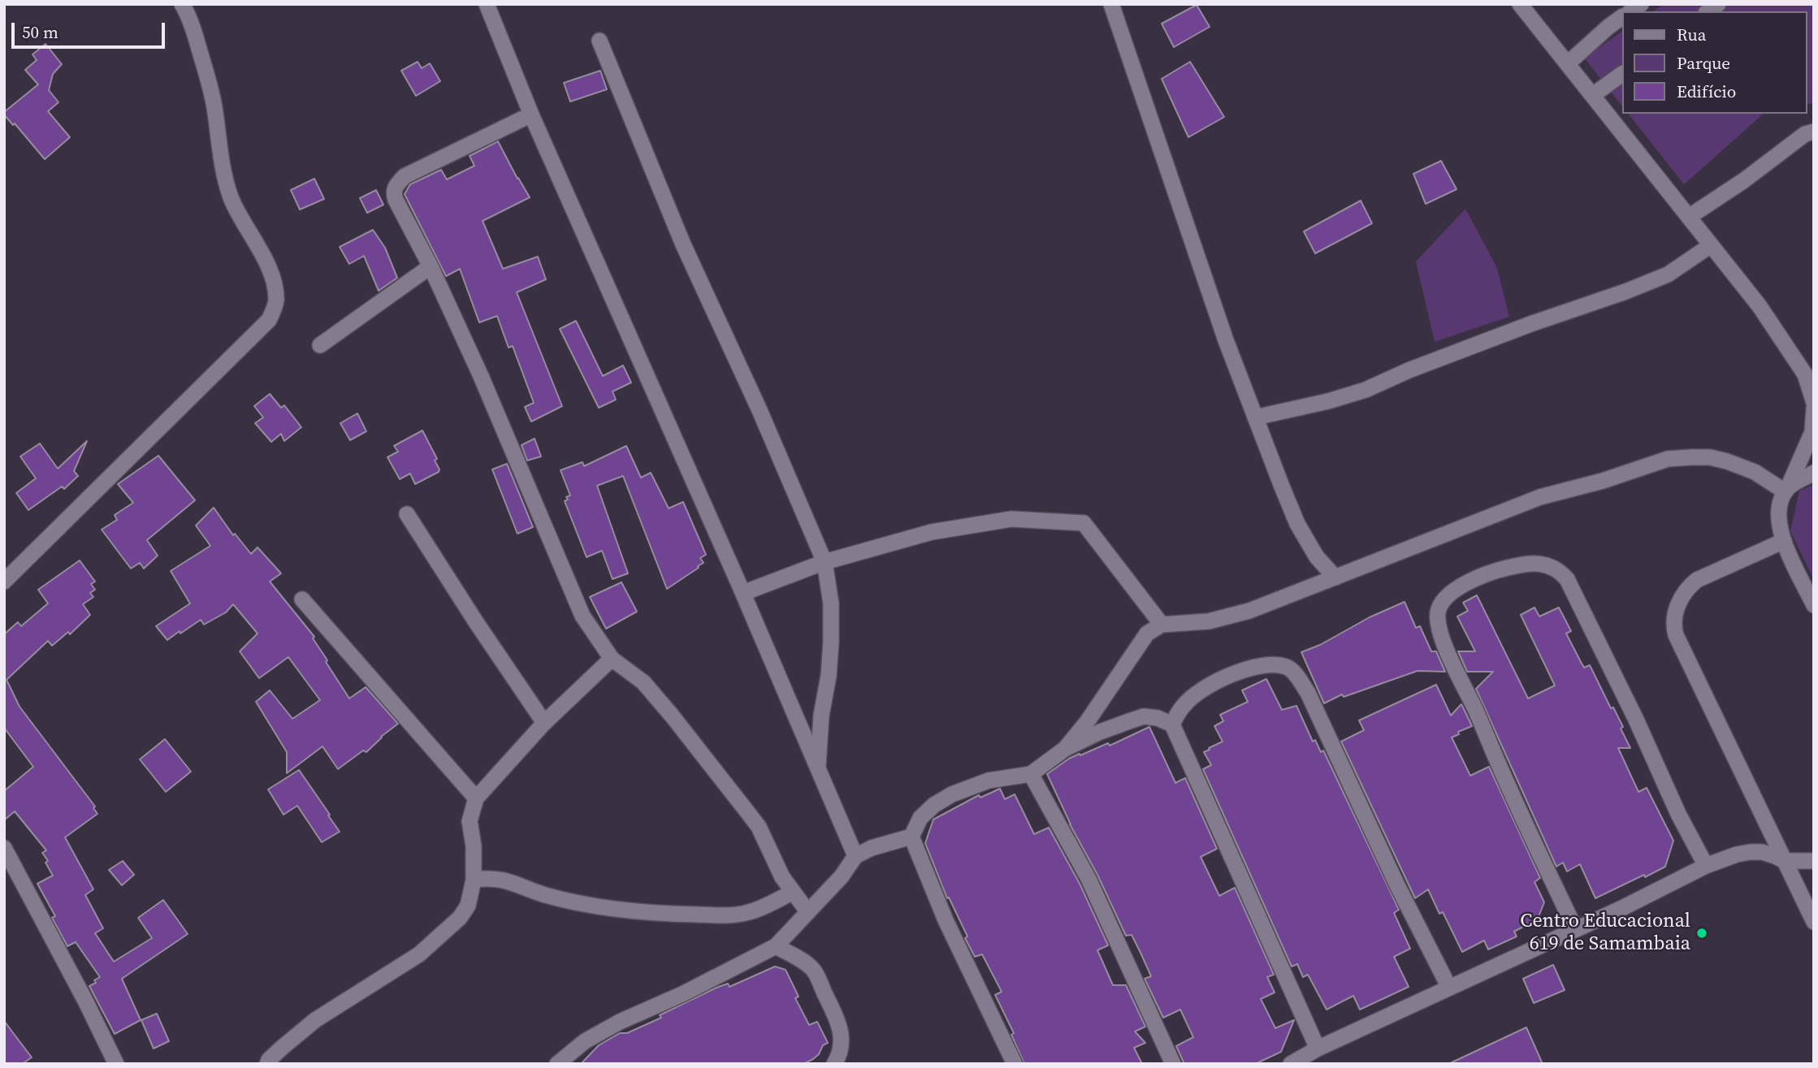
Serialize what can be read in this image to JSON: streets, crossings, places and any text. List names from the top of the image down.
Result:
{
  "places": ["Centro Educacional 619 de Samambaia"],
  "legend": ["Rua", "Parque", "Edifício"],
  "scale_bar": "50 m"
}
